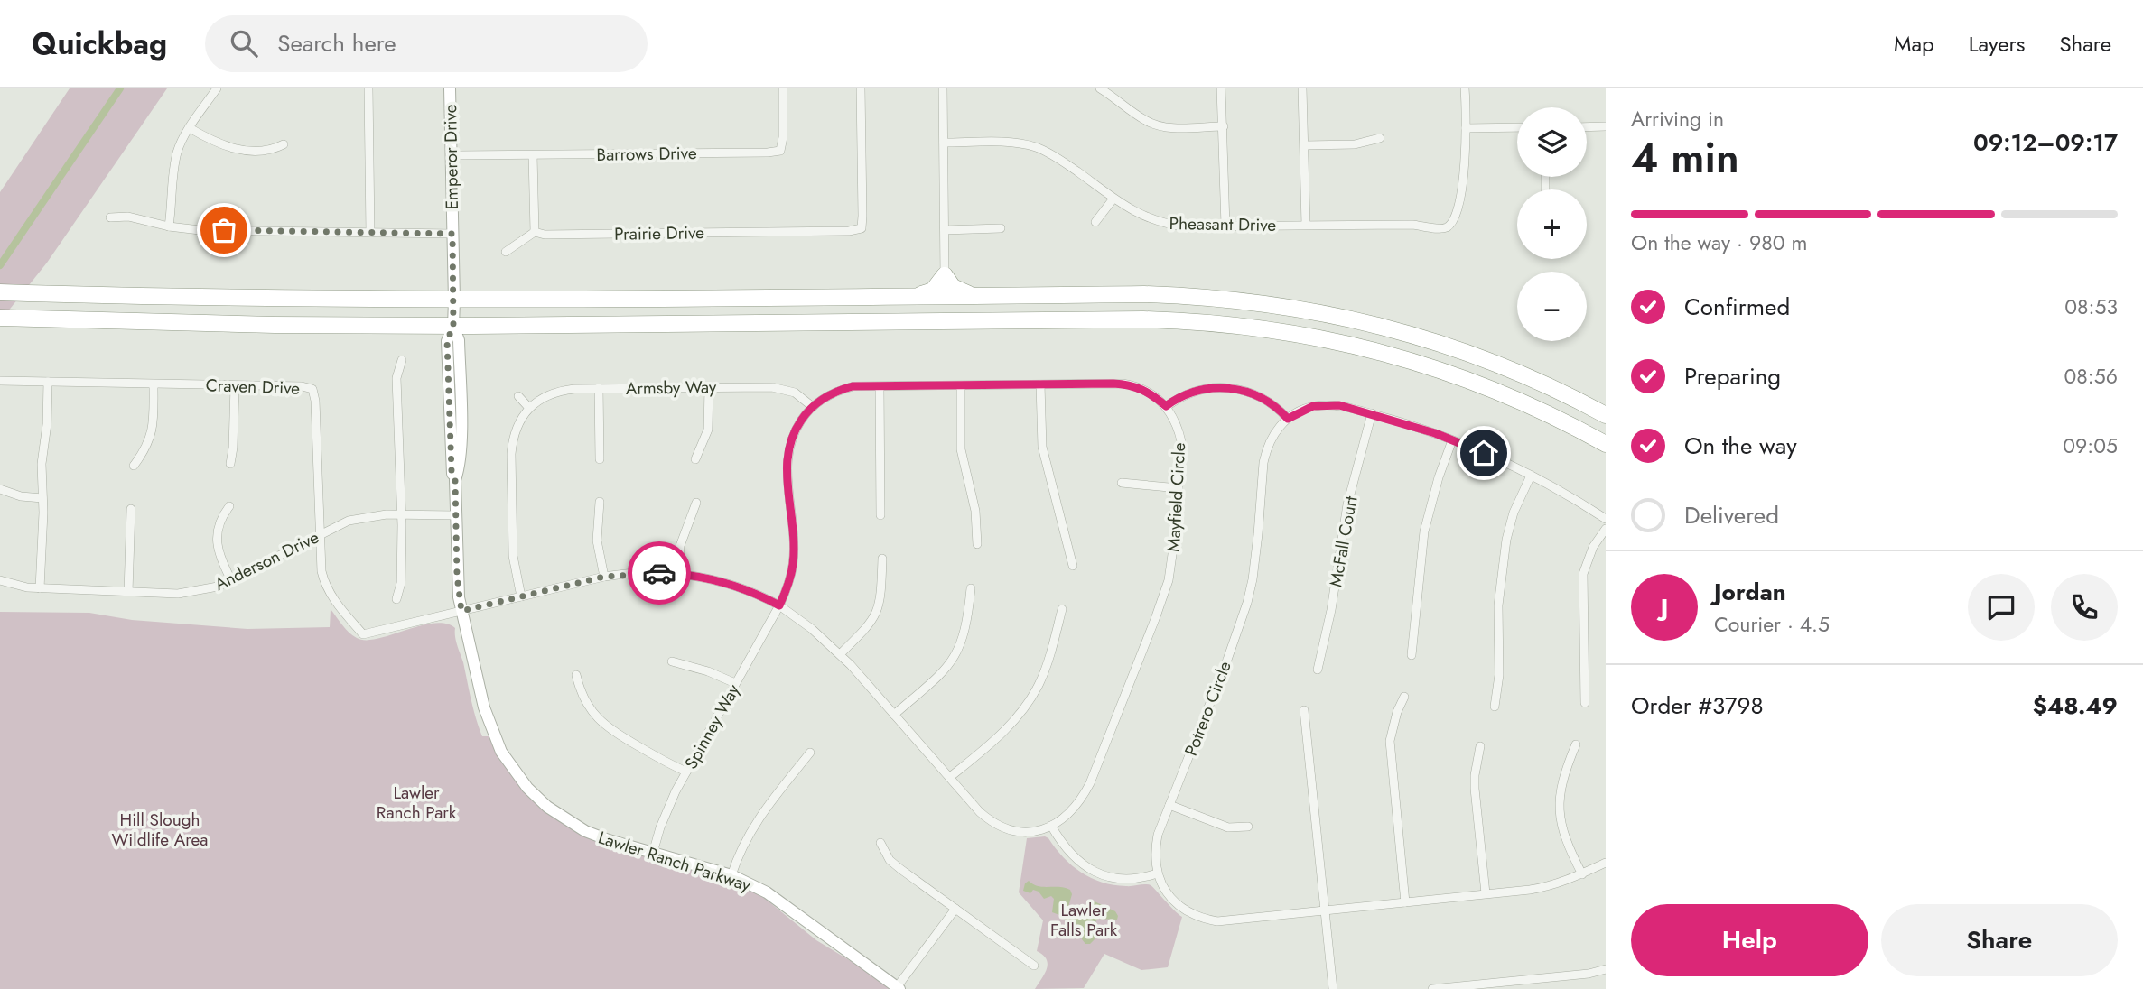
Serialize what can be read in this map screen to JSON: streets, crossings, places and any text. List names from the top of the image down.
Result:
{
  "streets": {
    "street": [
      "Barrows Drive",
      "Emperor Drive",
      "Pheasant Drive",
      "Prairie Drive",
      "Craven Drive",
      "Armsby Way",
      "Mayfield Circle",
      "McFall Court",
      "Anderson Drive",
      "Potrero Circle",
      "Spinney Way",
      "Lawler Ranch Parkway"
    ]
  },
  "crossings": [
    ["Barrows Drive", "Emperor Drive"],
    ["Emperor Drive", "Lawler Ranch Parkway"],
    ["Craven Drive", "Mayfield Circle"],
    ["Craven Drive", "Anderson Drive"],
    ["Mayfield Circle", "Anderson Drive"],
    ["Mayfield Circle", "Spinney Way"],
    ["Mayfield Circle", "Lawler Ranch Parkway"],
    ["McFall Court", "Potrero Circle"],
    ["Anderson Drive", "Lawler Ranch Parkway"],
    ["Spinney Way", "Lawler Ranch Parkway"]
  ],
  "parks": ["Lawler Ranch Park", "Hill Slough Wildlife Area", "Lawler Falls Park"],
  "page": {
    "header": "Quickbag",
    "search": "Search here",
    "nav": ["Map", "Layers", "Share"],
    "heading": ["4 min", "Arriving in", "09:12–09:17"],
    "panel": [
      "Jordan",
      "Courier · 4.5",
      "Order #3798",
      "$48.49"
    ],
    "map_buttons": ["+", "−"],
    "bar": "On the way · 980 m",
    "list": [
      ["Confirmed", "08:53"],
      ["Preparing", "08:56"],
      ["On the way", "09:05"],
      "Delivered"
    ],
    "round": "J",
    "buttons": ["Help", "Share"]
  }
}
